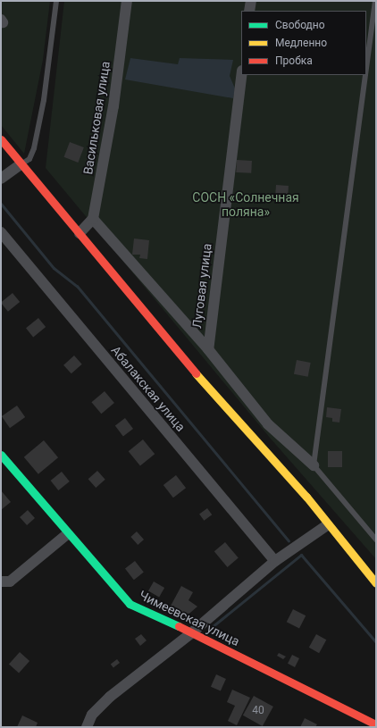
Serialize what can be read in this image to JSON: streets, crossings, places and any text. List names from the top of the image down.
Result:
{
  "streets": {
    "street": [
      "Васильковая улица",
      "Луговая улица",
      "Абалакская улица",
      "Чимеевская улица"
    ]
  },
  "parks": ["СОСН «Солнечная поляна»"],
  "house_numbers": ["40"],
  "legend": ["Свободно", "Медленно", "Пробка"]
}
